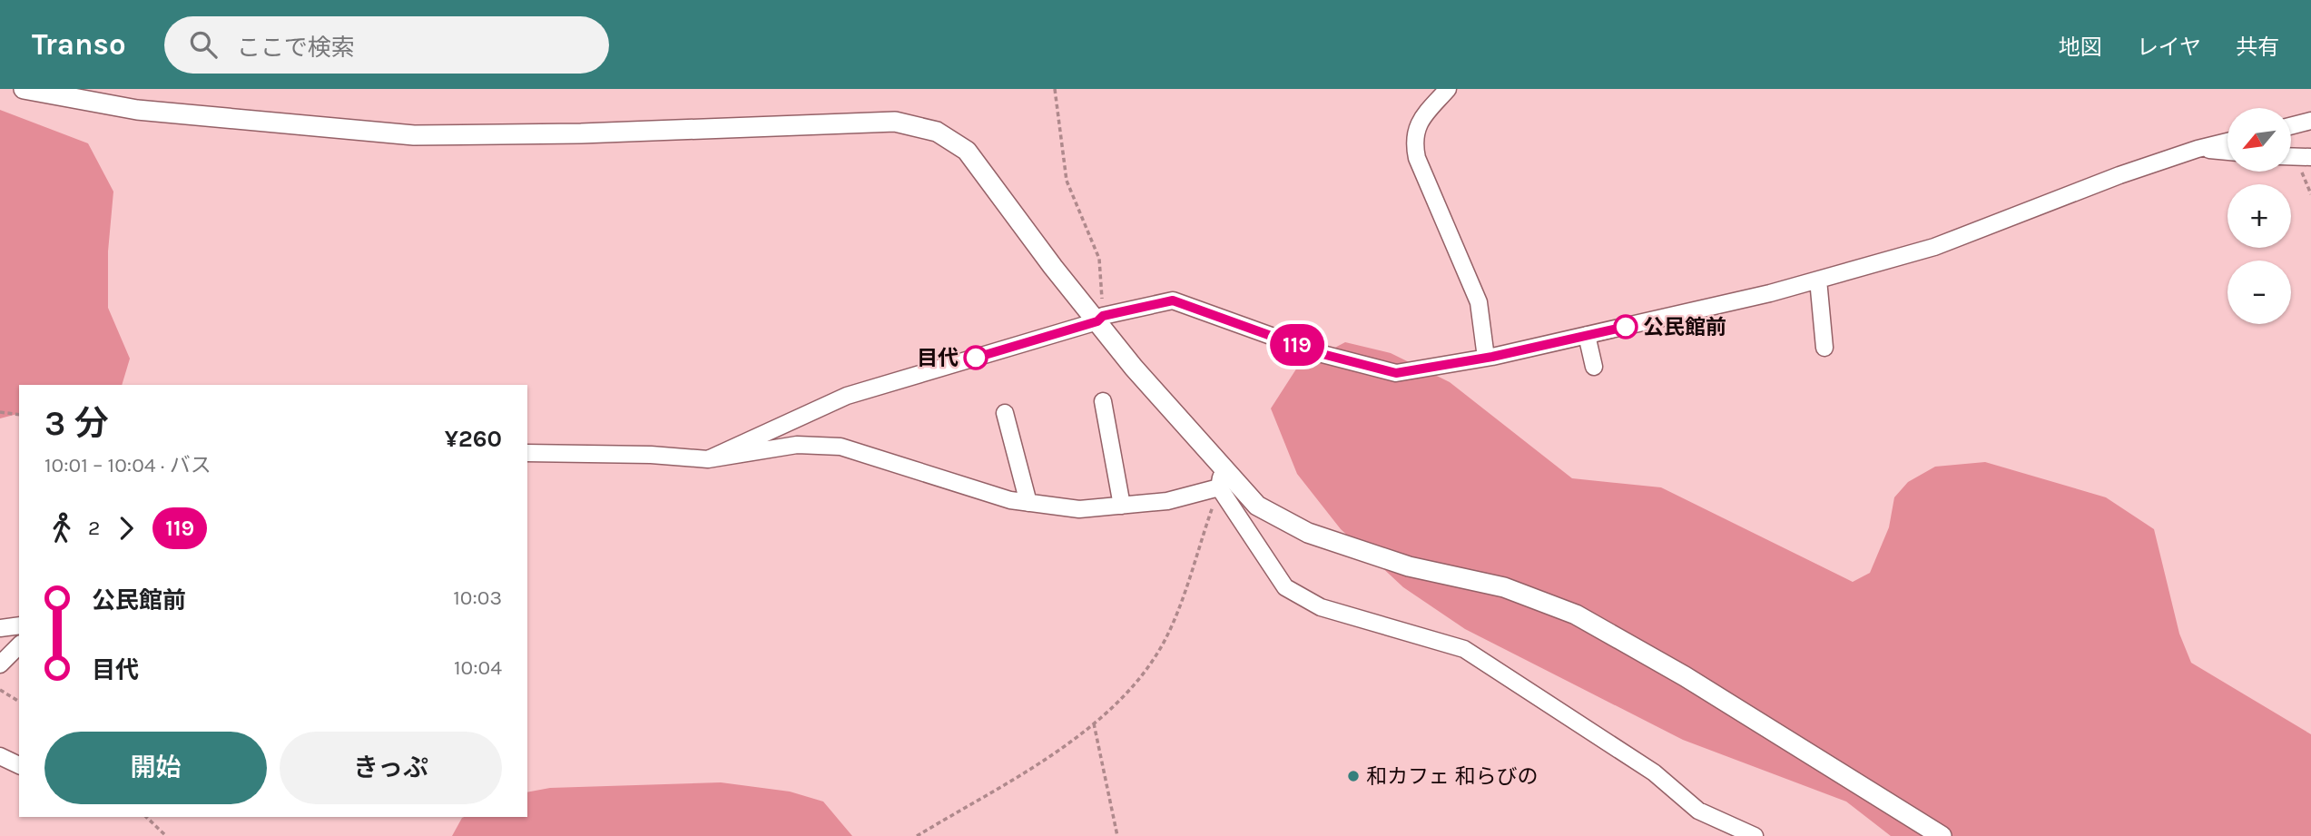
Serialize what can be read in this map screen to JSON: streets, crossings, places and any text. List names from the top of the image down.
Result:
{
  "places": ["公民館前", "目代", "和カフェ 和らびの"],
  "lines": ["bus line 119"],
  "north": "bottom left",
  "page": {
    "header": "Transo",
    "search": "ここで検索",
    "nav": ["地図", "レイヤ", "共有"],
    "on_map": "119",
    "map_buttons": ["+", "−"],
    "heading": ["3 分", "10:01 – 10:04 · バス", "¥260"],
    "legs": ["2", "119"],
    "list": [
      {
        "name": "公民館前",
        "value": "10:03"
      },
      {
        "name": "目代",
        "value": "10:04"
      }
    ],
    "buttons": ["開始", "きっぷ"]
  }
}
